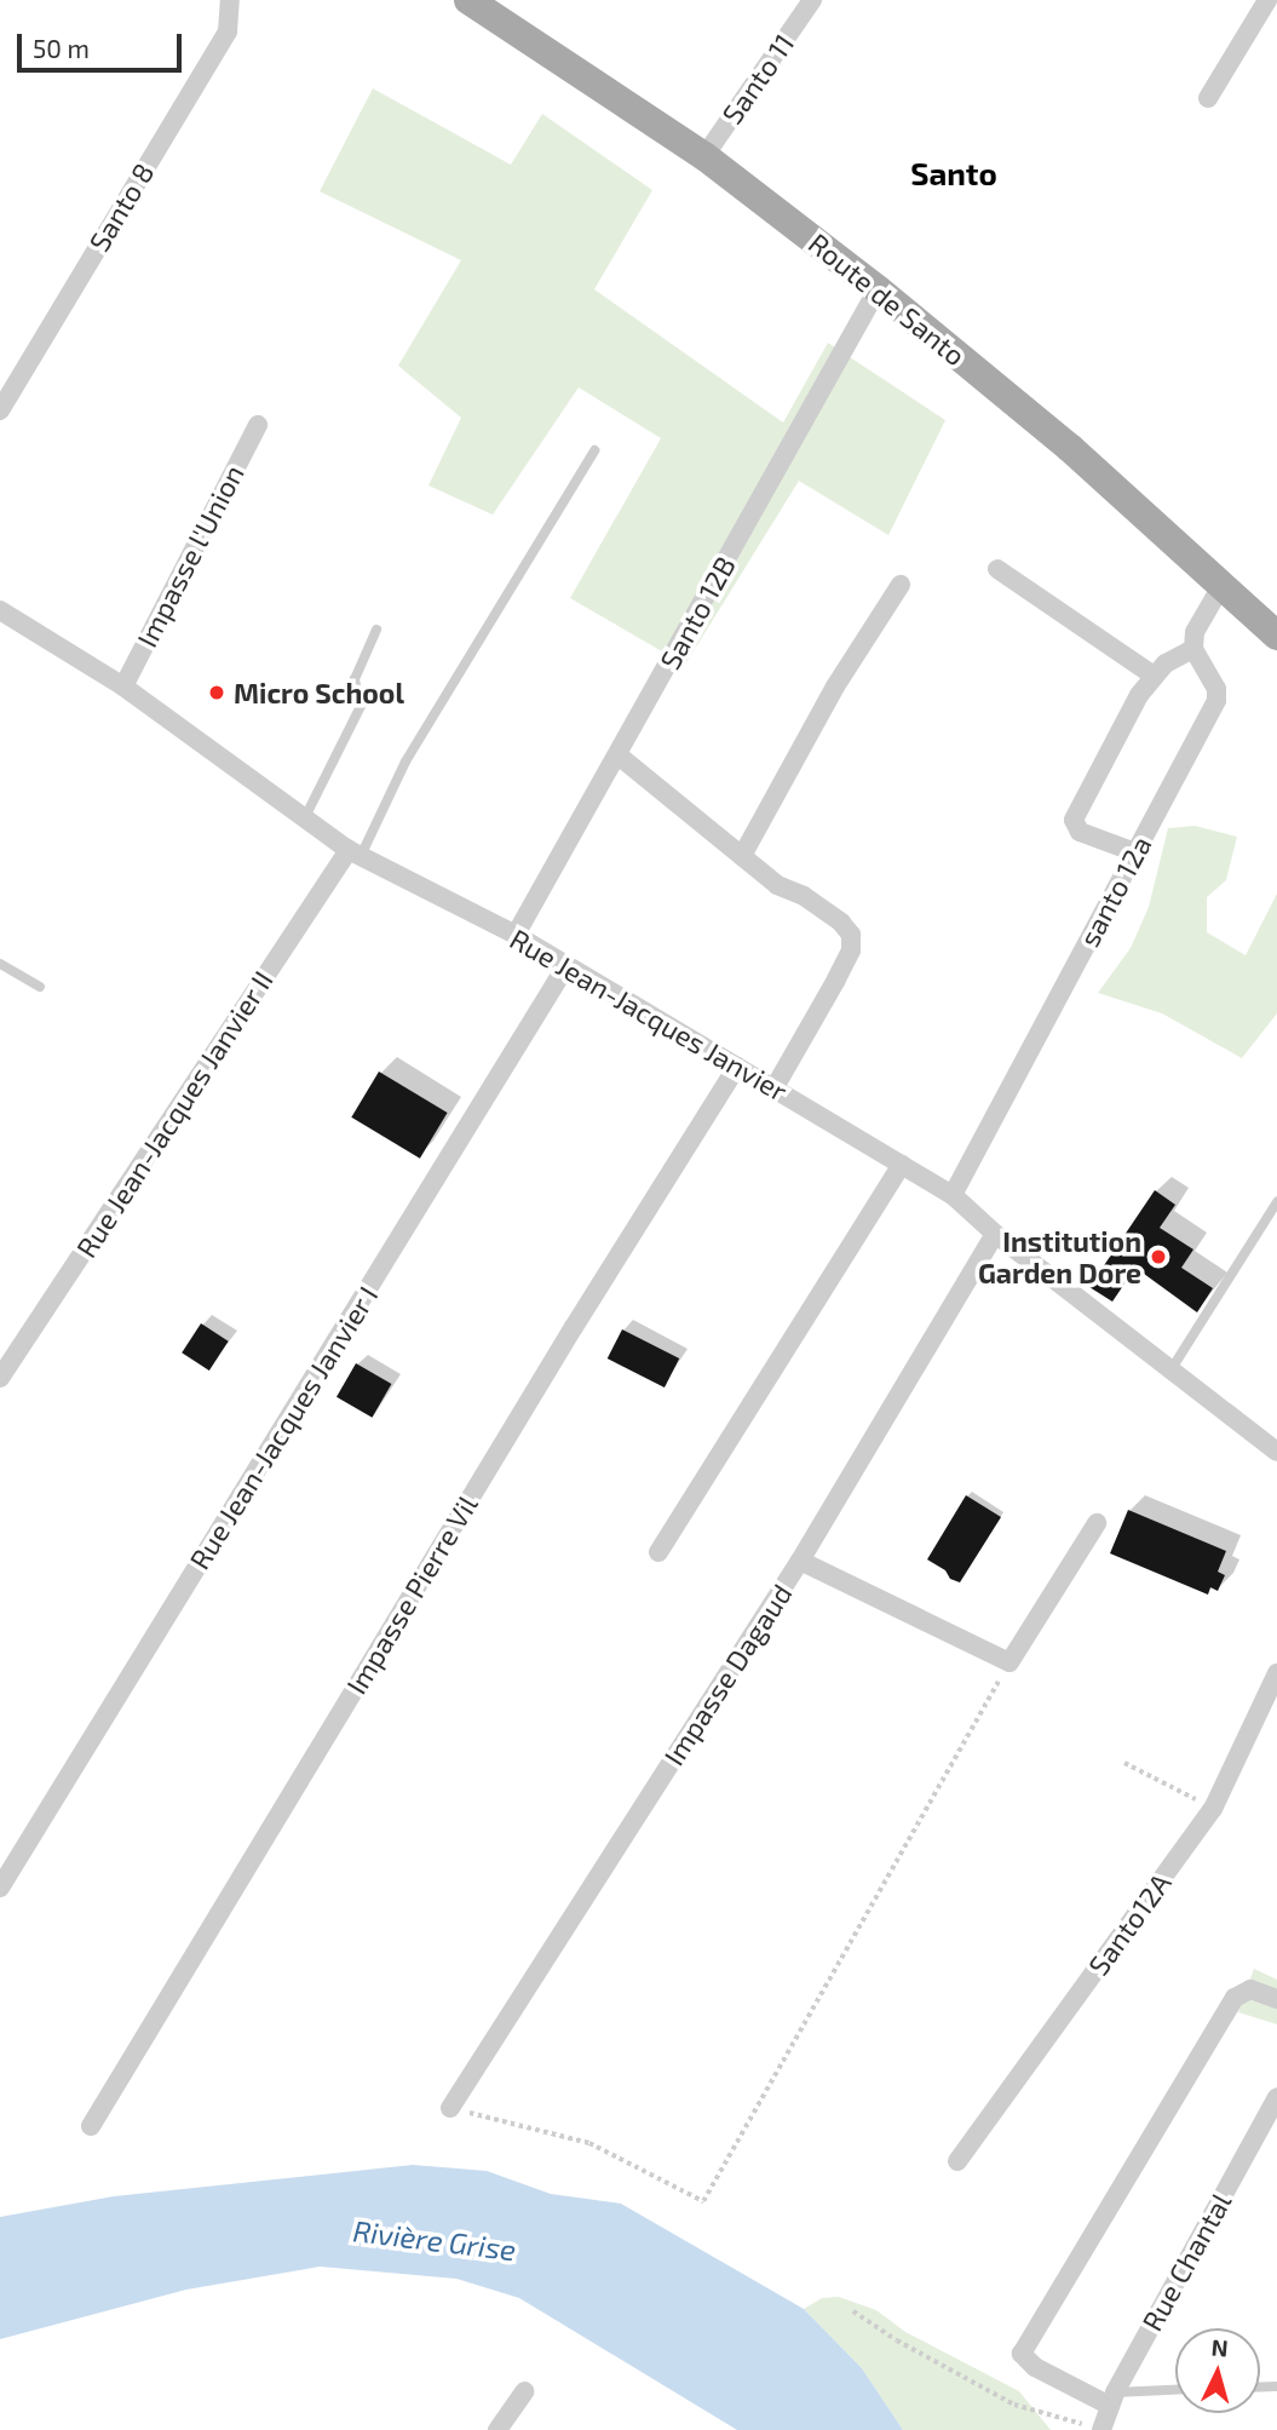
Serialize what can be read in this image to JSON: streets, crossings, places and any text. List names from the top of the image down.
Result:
{
  "streets": {
    "main road": ["Route de Santo"],
    "street": [
      "Santo 11",
      "Santo 8",
      "Impasse l'Union",
      "Santo 12B",
      "santo 12a",
      "Rue Jean-Jacques Janvier",
      "Rue Jean-Jacques Janvier II",
      "Rue Jean-Jacques Janvier I",
      "Impasse Pierre Vil",
      "Impasse Dagaud",
      "Santo12A",
      "Rue Chantal"
    ]
  },
  "crossings": [
    ["Santo 11", "Route de Santo"],
    ["Route de Santo", "Santo 12B"],
    ["Impasse l'Union", "Rue Jean-Jacques Janvier"],
    ["Santo 12B", "Rue Jean-Jacques Janvier"],
    ["santo 12a", "Rue Jean-Jacques Janvier"],
    ["Rue Jean-Jacques Janvier", "Rue Jean-Jacques Janvier II"],
    ["Rue Jean-Jacques Janvier", "Rue Jean-Jacques Janvier I"],
    ["Rue Jean-Jacques Janvier", "Impasse Pierre Vil"],
    ["Rue Jean-Jacques Janvier", "Impasse Dagaud"]
  ],
  "districts": ["Santo"],
  "water": ["Rivière Grise"],
  "places": ["Micro School", "Institution Garden Dore"],
  "scale_bar": "50 m",
  "north": "top"
}
